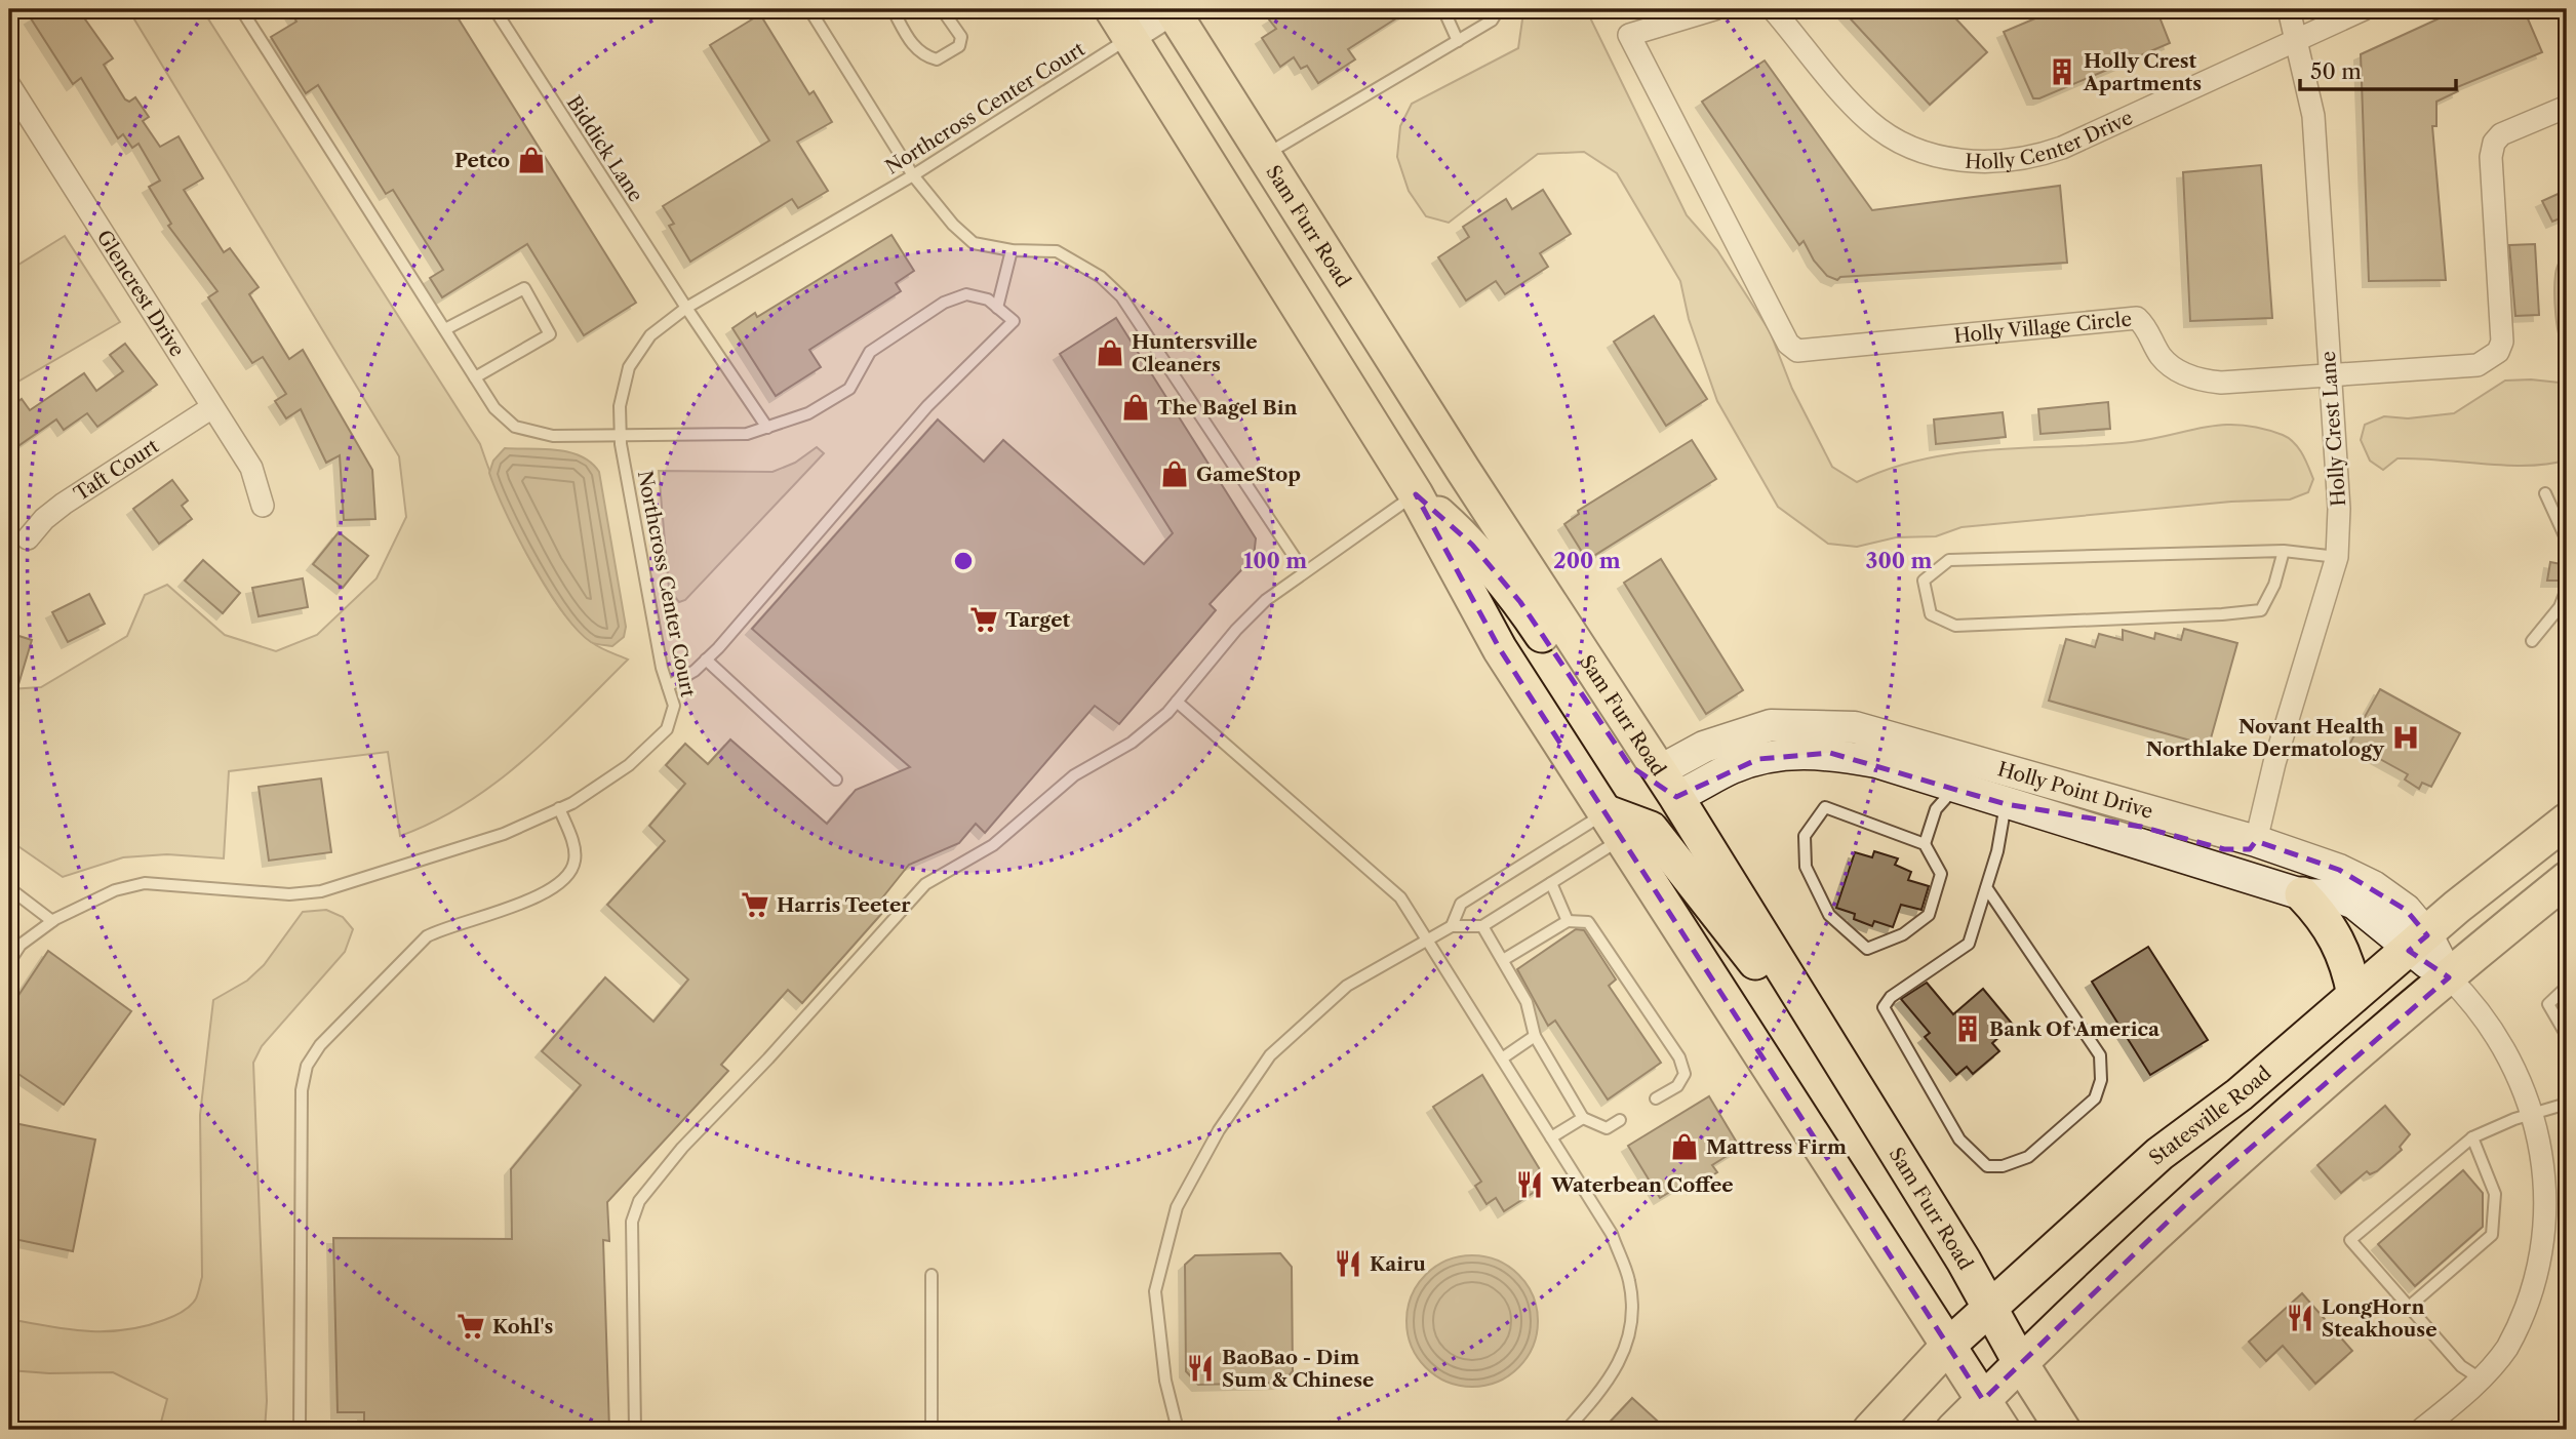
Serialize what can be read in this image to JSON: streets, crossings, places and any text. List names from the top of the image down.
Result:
{
  "streets": {
    "main road": ["Sam Furr Road", "Holly Point Drive", "Statesville Road"],
    "street": [
      "Holly Center Drive",
      "Glencrest Drive",
      "Holly Village Circle",
      "Holly Crest Lane",
      "Taft Court"
    ],
    "lane": ["Northcross Center Court", "Biddick Lane"]
  },
  "crossings": [
    ["Northcross Center Court", "Biddick Lane"],
    ["Holly Center Drive", "Holly Crest Lane"],
    ["Sam Furr Road", "Holly Point Drive"],
    ["Sam Furr Road", "Statesville Road"],
    ["Glencrest Drive", "Taft Court"],
    ["Holly Village Circle", "Holly Crest Lane"],
    ["Holly Crest Lane", "Holly Point Drive"],
    ["Holly Point Drive", "Statesville Road"]
  ],
  "places": {
    "building": ["Holly Crest Apartments", "Bank Of America"],
    "shop": [
      "Petco",
      "Huntersville Cleaners",
      "The Bagel Bin",
      "GameStop",
      "Mattress Firm"
    ],
    "supermarket": ["Target", "Harris Teeter", "Kohl's"],
    "hospital": ["Novant Health Northlake Dermatology"],
    "restaurant": [
      "Waterbean Coffee",
      "Kairu",
      "LongHorn Steakhouse",
      "BaoBao - Dim Sum & Chinese"
    ]
  },
  "scale_bar": "50 m",
  "rings": ["100 m", "200 m", "300 m"]
}
